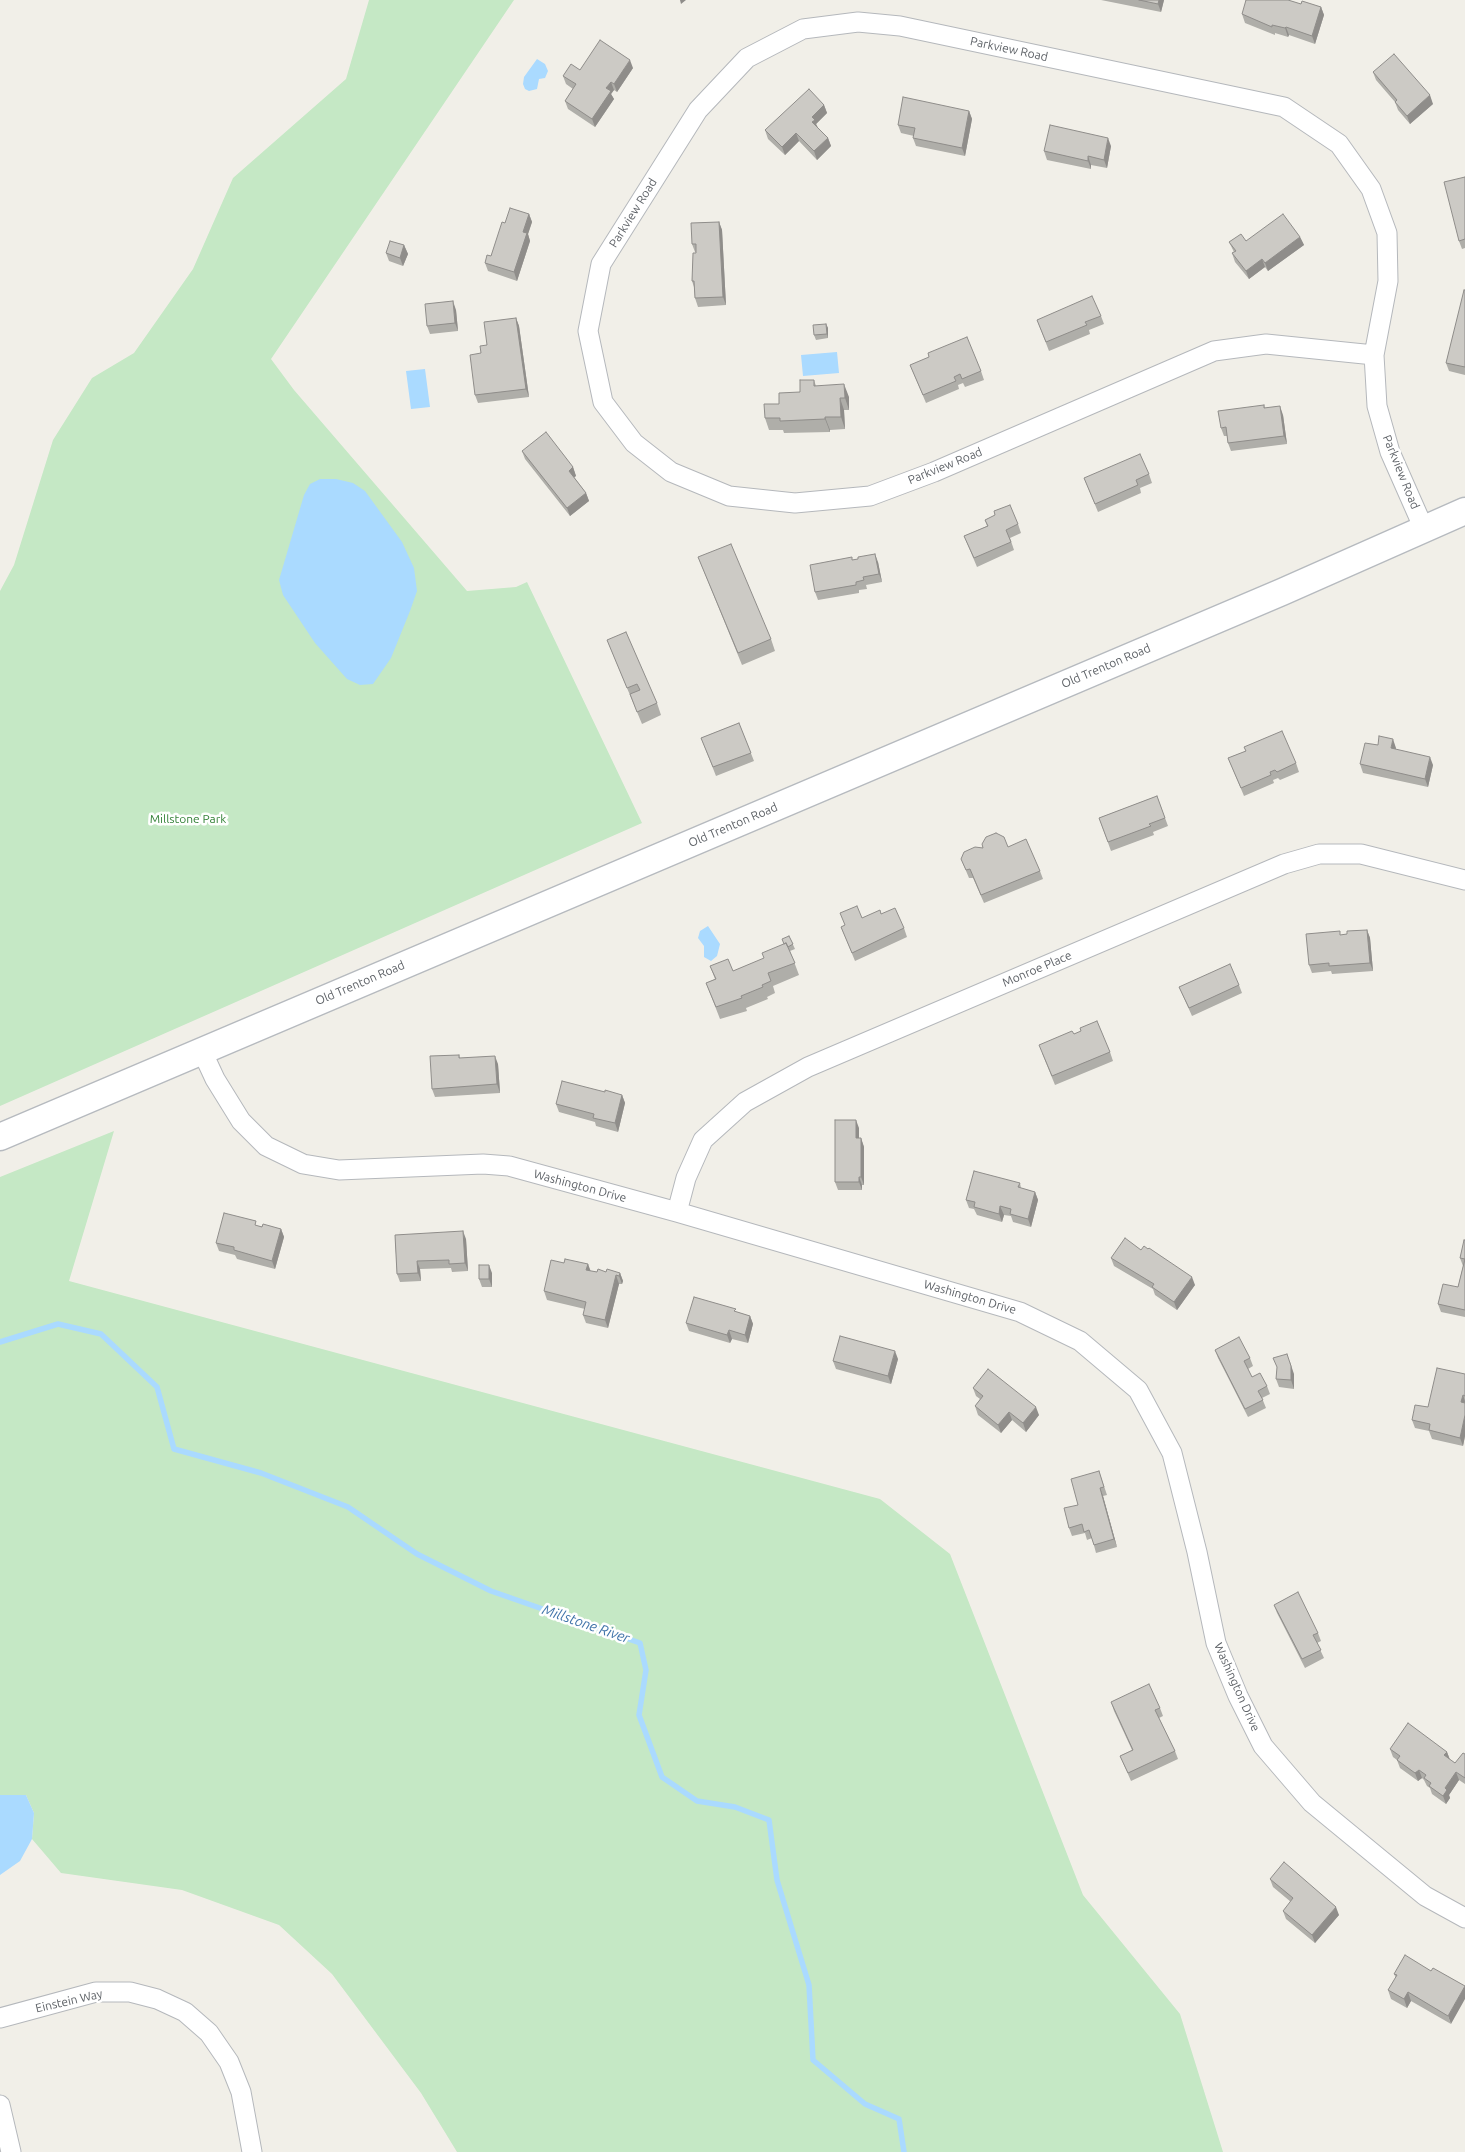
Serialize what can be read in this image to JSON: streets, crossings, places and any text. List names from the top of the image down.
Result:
{
  "streets": {
    "main road": ["Old Trenton Road"],
    "street": [
      "Parkview Road",
      "Monroe Place",
      "Washington Drive",
      "Einstein Way"
    ]
  },
  "crossings": [
    ["Parkview Road", "Old Trenton Road"],
    ["Old Trenton Road", "Washington Drive"],
    ["Monroe Place", "Washington Drive"]
  ],
  "water": ["Millstone River"],
  "parks": ["Millstone Park"]
}
